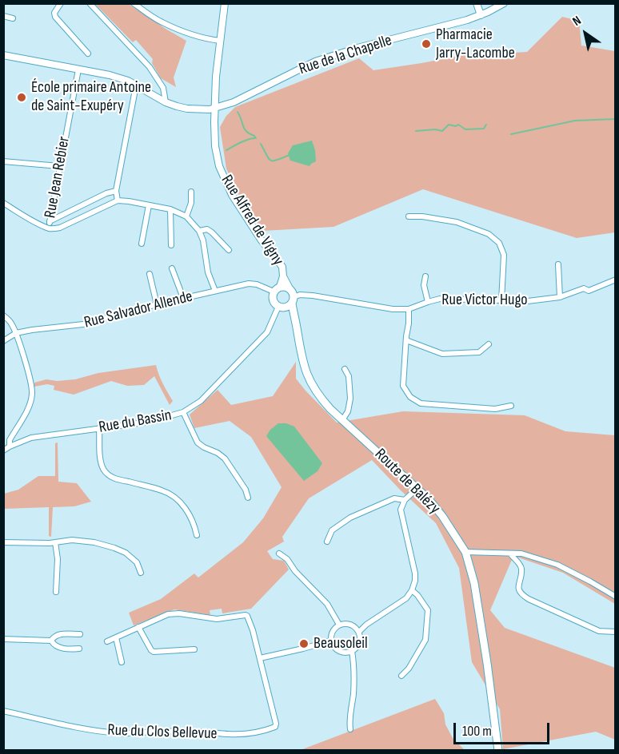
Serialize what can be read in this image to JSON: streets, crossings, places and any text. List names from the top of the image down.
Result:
{
  "streets": {
    "main road": ["Route de Balézy"],
    "street": [
      "Rue de la Chapelle",
      "Rue Jean Rebier",
      "Rue Alfred de Vigny",
      "Rue Victor Hugo",
      "Rue Salvador Allende",
      "Rue du Bassin",
      "Rue du Clos Bellevue"
    ]
  },
  "crossings": [
    ["Rue de la Chapelle", "Rue Jean Rebier"],
    ["Rue de la Chapelle", "Rue Alfred de Vigny"],
    ["Rue Alfred de Vigny", "Rue Victor Hugo"],
    ["Rue Alfred de Vigny", "Rue Salvador Allende"],
    ["Rue Alfred de Vigny", "Rue du Bassin"],
    ["Rue Alfred de Vigny", "Route de Balézy"],
    ["Rue Victor Hugo", "Rue Salvador Allende"],
    ["Rue Victor Hugo", "Rue du Bassin"],
    ["Rue Victor Hugo", "Route de Balézy"],
    ["Rue Salvador Allende", "Rue du Bassin"],
    ["Rue Salvador Allende", "Route de Balézy"],
    ["Rue du Bassin", "Route de Balézy"]
  ],
  "places": ["Pharmacie Jarry-Lacombe", "École primaire Antoine de Saint-Exupéry", "Beausoleil"],
  "scale_bar": "100 m",
  "north": "top left"
}
